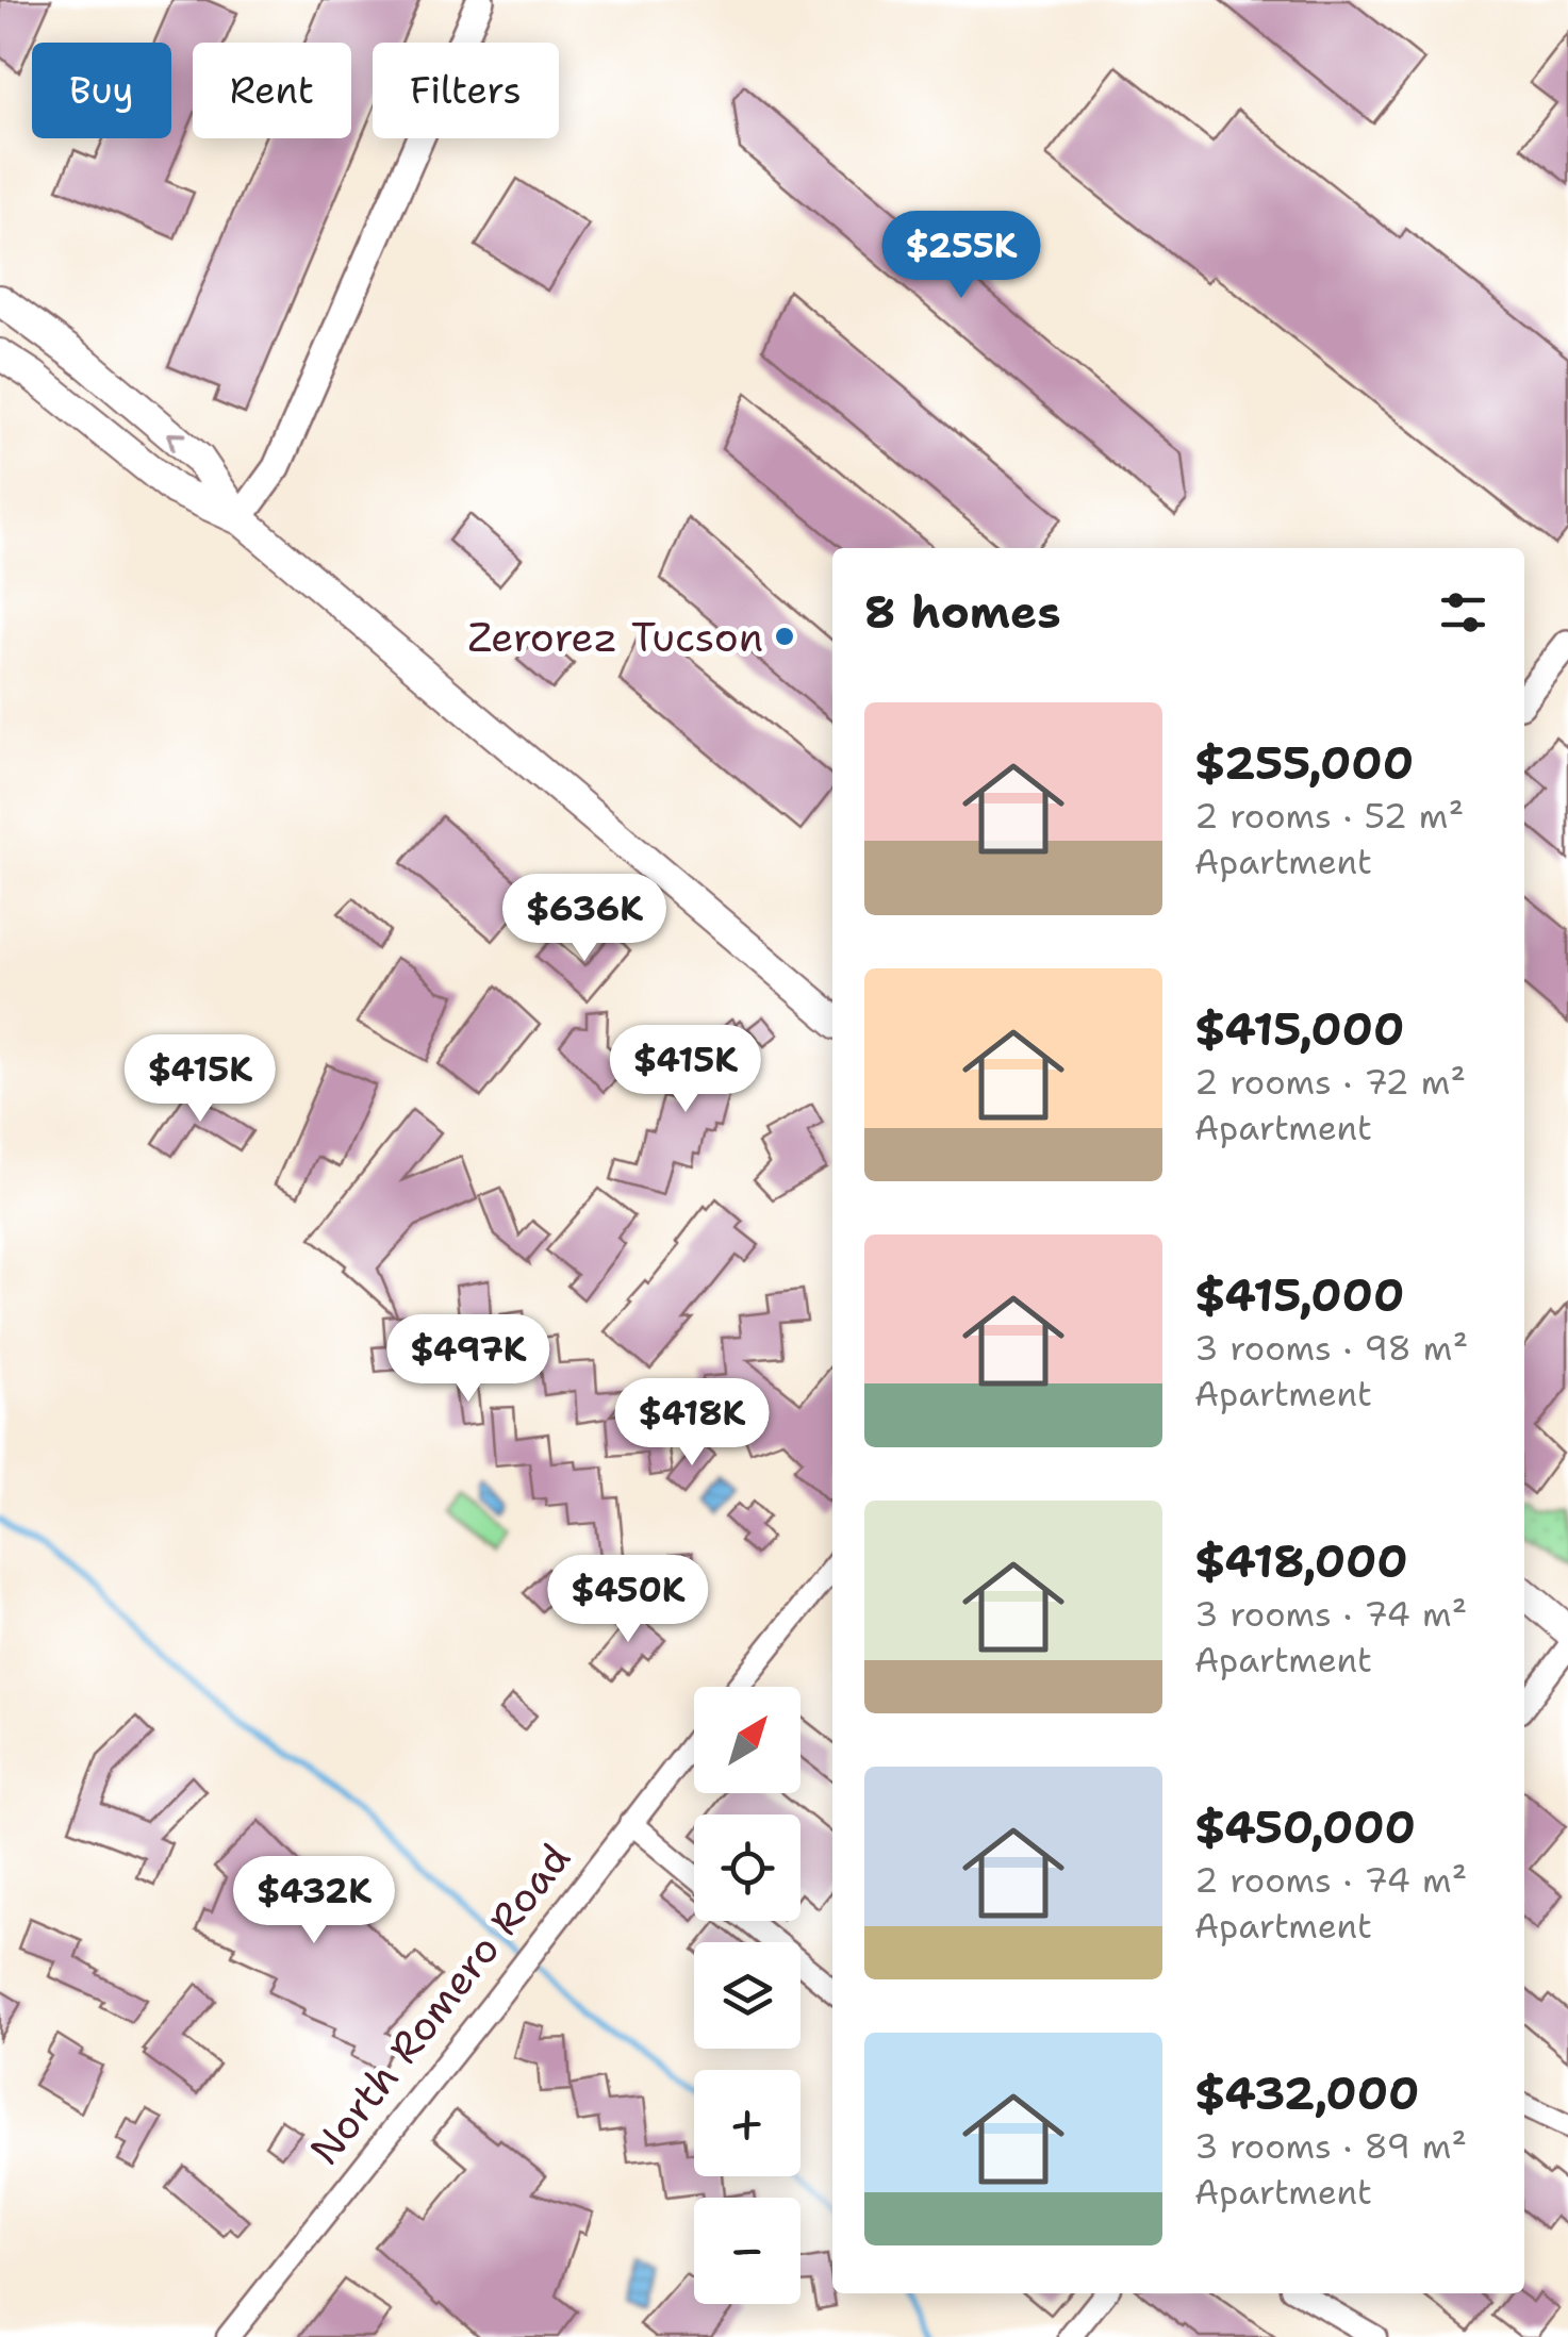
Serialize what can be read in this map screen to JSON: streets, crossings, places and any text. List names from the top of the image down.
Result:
{
  "streets": {
    "street": ["North Romero Road"]
  },
  "places": ["Zerorez Tucson"],
  "north": "top right",
  "page": {
    "chip": ["Buy", "Rent", "Filters"],
    "price": [
      "$255K",
      "$636K",
      "$415K",
      "$415K",
      "$497K",
      "$418K",
      "$450K",
      "$432K"
    ],
    "heading": "8 homes",
    "list": [
      {
        "name": "$255,000",
        "note": "2 rooms · 52 m² · Apartment"
      },
      {
        "name": "$415,000",
        "note": "2 rooms · 72 m² · Apartment"
      },
      {
        "name": "$415,000",
        "note": "3 rooms · 98 m² · Apartment"
      },
      {
        "name": "$418,000",
        "note": "3 rooms · 74 m² · Apartment"
      },
      {
        "name": "$450,000",
        "note": "2 rooms · 74 m² · Apartment"
      },
      {
        "name": "$432,000",
        "note": "3 rooms · 89 m² · Apartment"
      }
    ],
    "map_buttons": ["+", "−"]
  }
}
